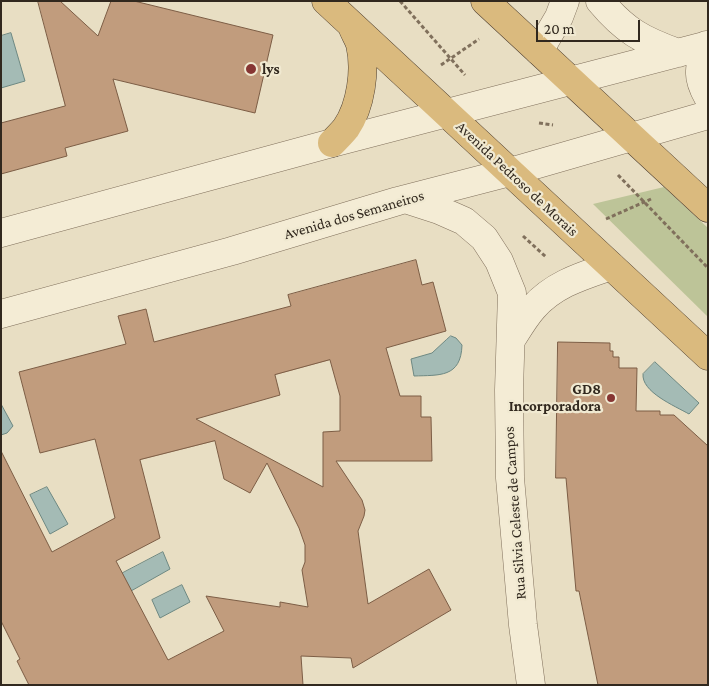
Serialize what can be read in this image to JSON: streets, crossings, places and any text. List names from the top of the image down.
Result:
{
  "streets": {
    "highway": ["Avenida Pedroso de Morais"],
    "street": ["Avenida dos Semaneiros", "Rua Silvia Celeste de Campos"]
  },
  "crossings": [
    ["Avenida Pedroso de Morais", "Avenida dos Semaneiros"],
    ["Avenida Pedroso de Morais", "Rua Silvia Celeste de Campos"],
    ["Avenida dos Semaneiros", "Rua Silvia Celeste de Campos"]
  ],
  "places": ["lys", "GD8 Incorporadora"],
  "scale_bar": "20 m"
}
